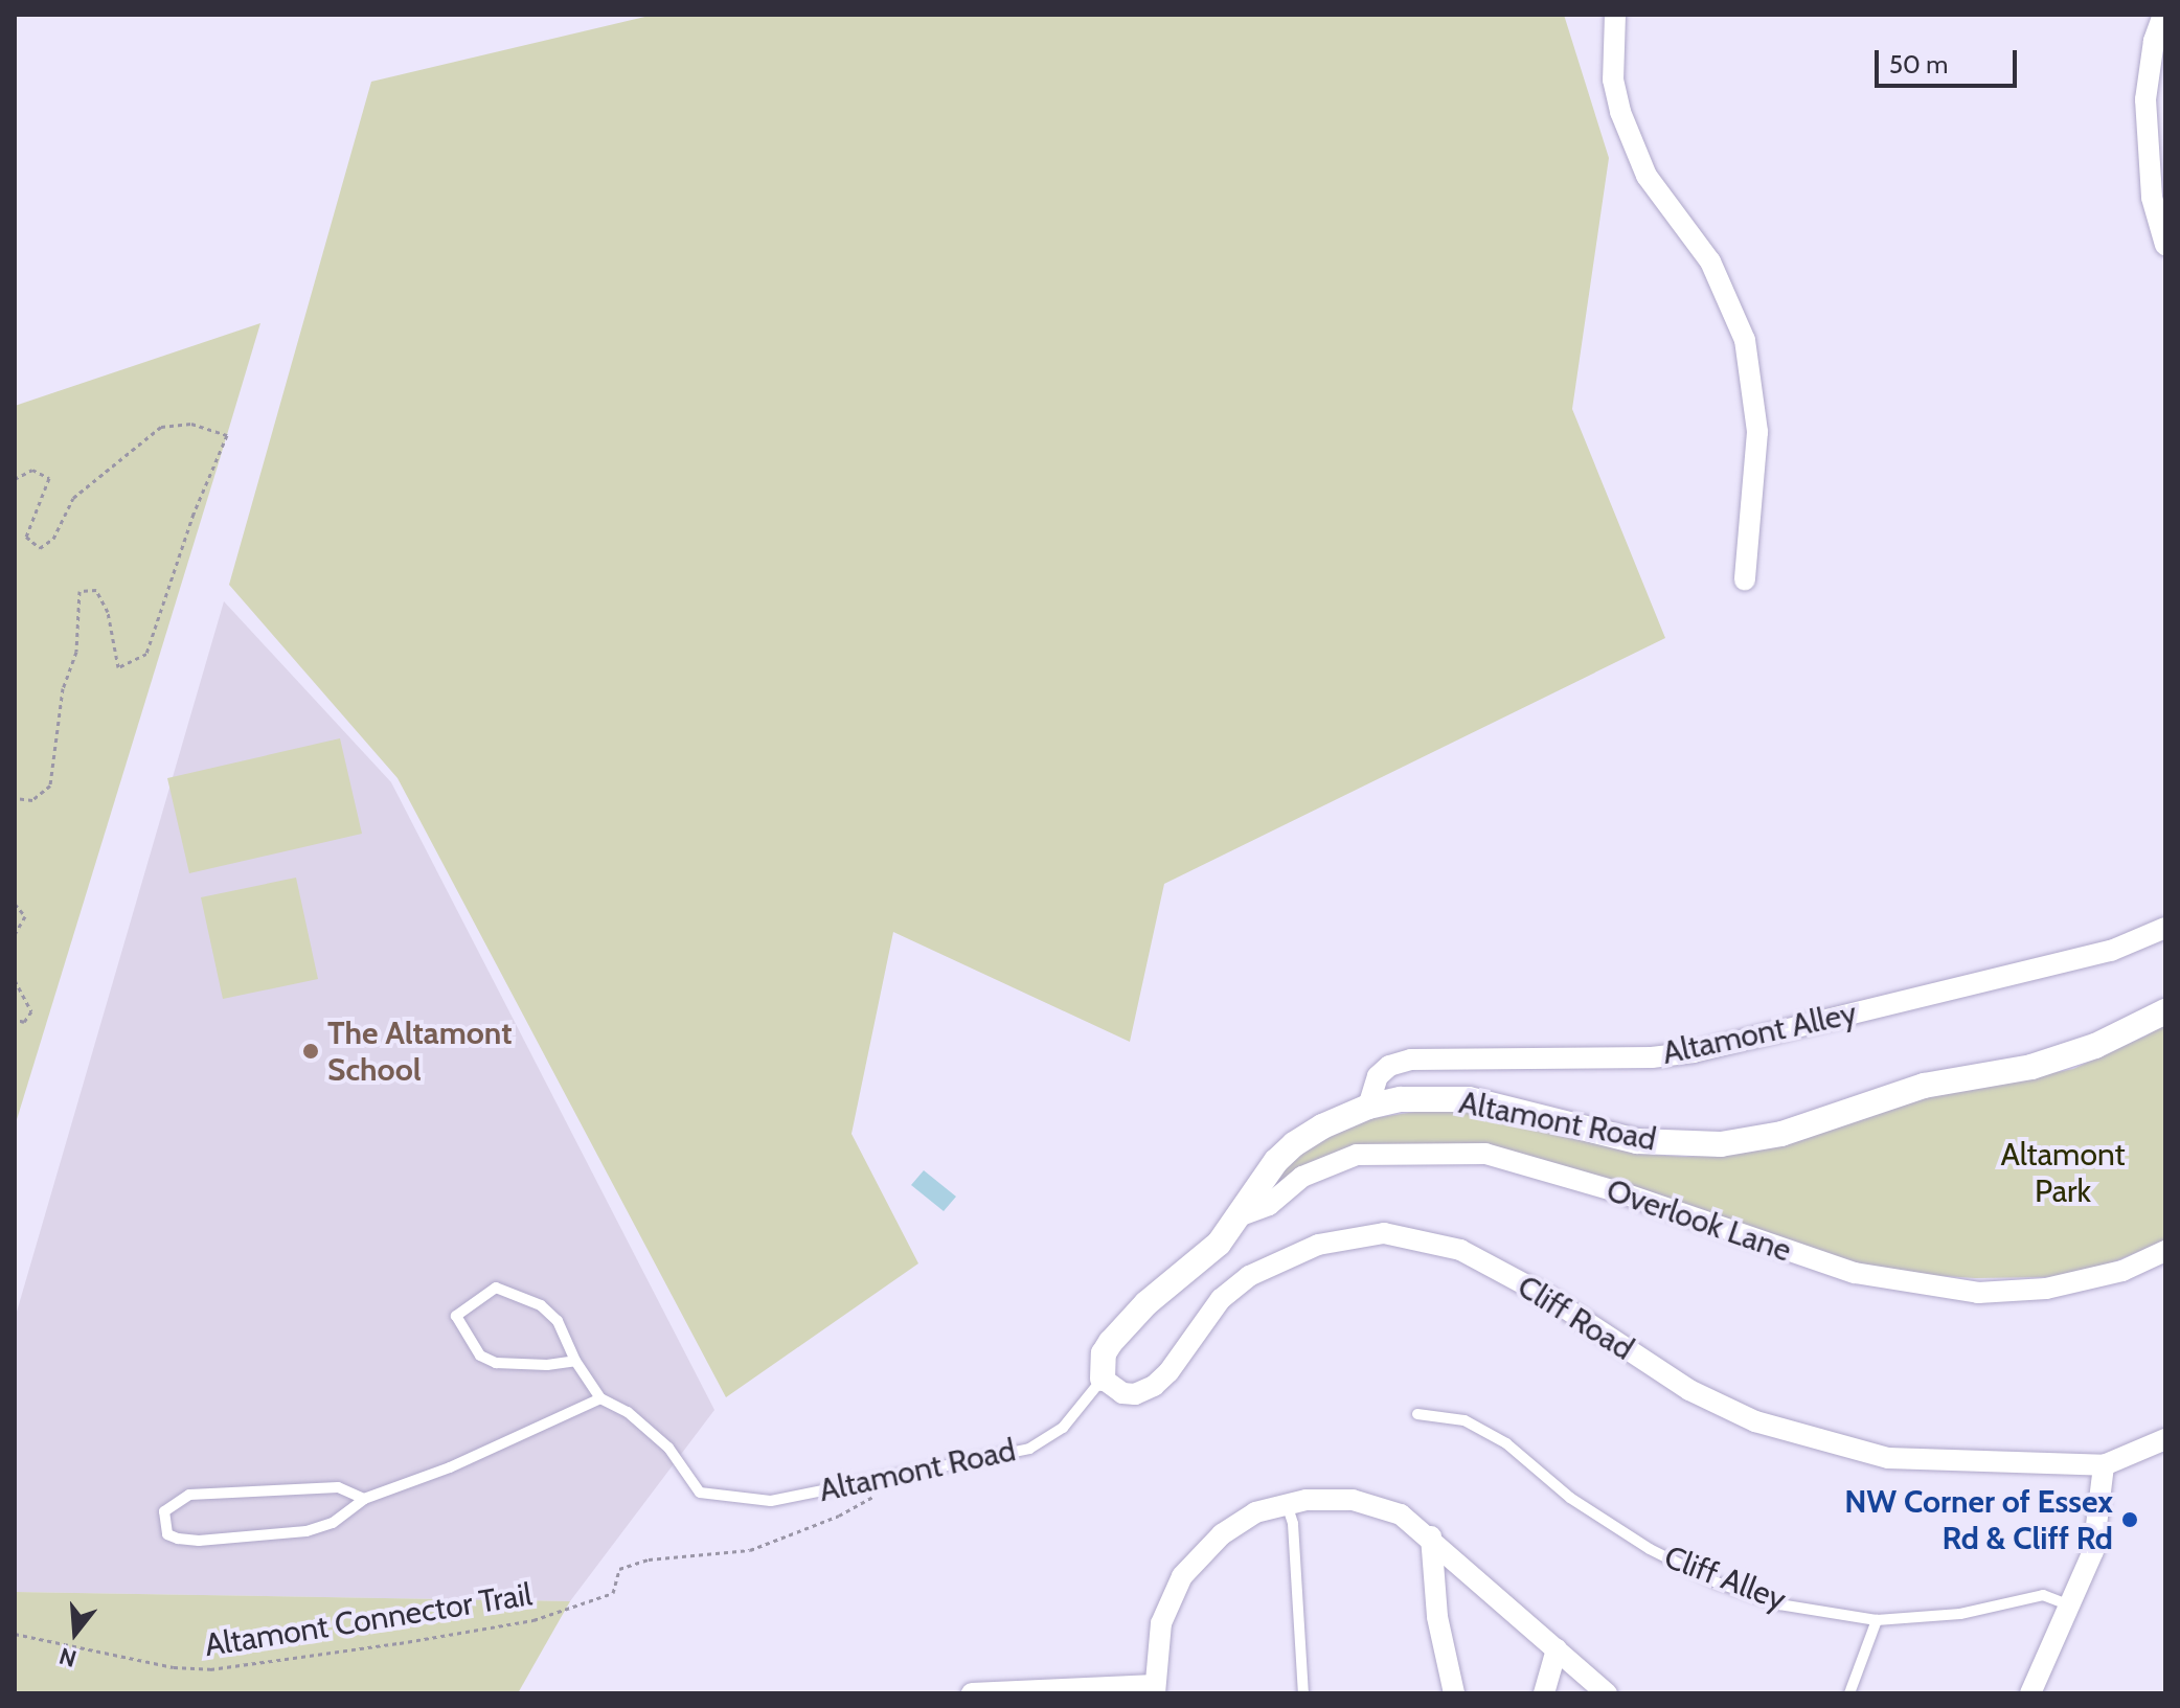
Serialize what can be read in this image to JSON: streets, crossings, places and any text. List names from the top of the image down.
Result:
{
  "streets": {
    "street": [
      "Altamont Alley",
      "Altamont Road",
      "Overlook Lane",
      "Cliff Road"
    ],
    "lane": ["Cliff Alley"],
    "path": ["Altamont Connector Trail"]
  },
  "crossings": [
    ["Altamont Alley", "Altamont Road"],
    ["Altamont Road", "Overlook Lane"],
    ["Altamont Road", "Cliff Road"]
  ],
  "parks": ["Altamont Park"],
  "places": ["The Altamont School", "NW Corner of Essex Rd & Cliff Rd"],
  "scale_bar": "50 m",
  "north": "bottom"
}
